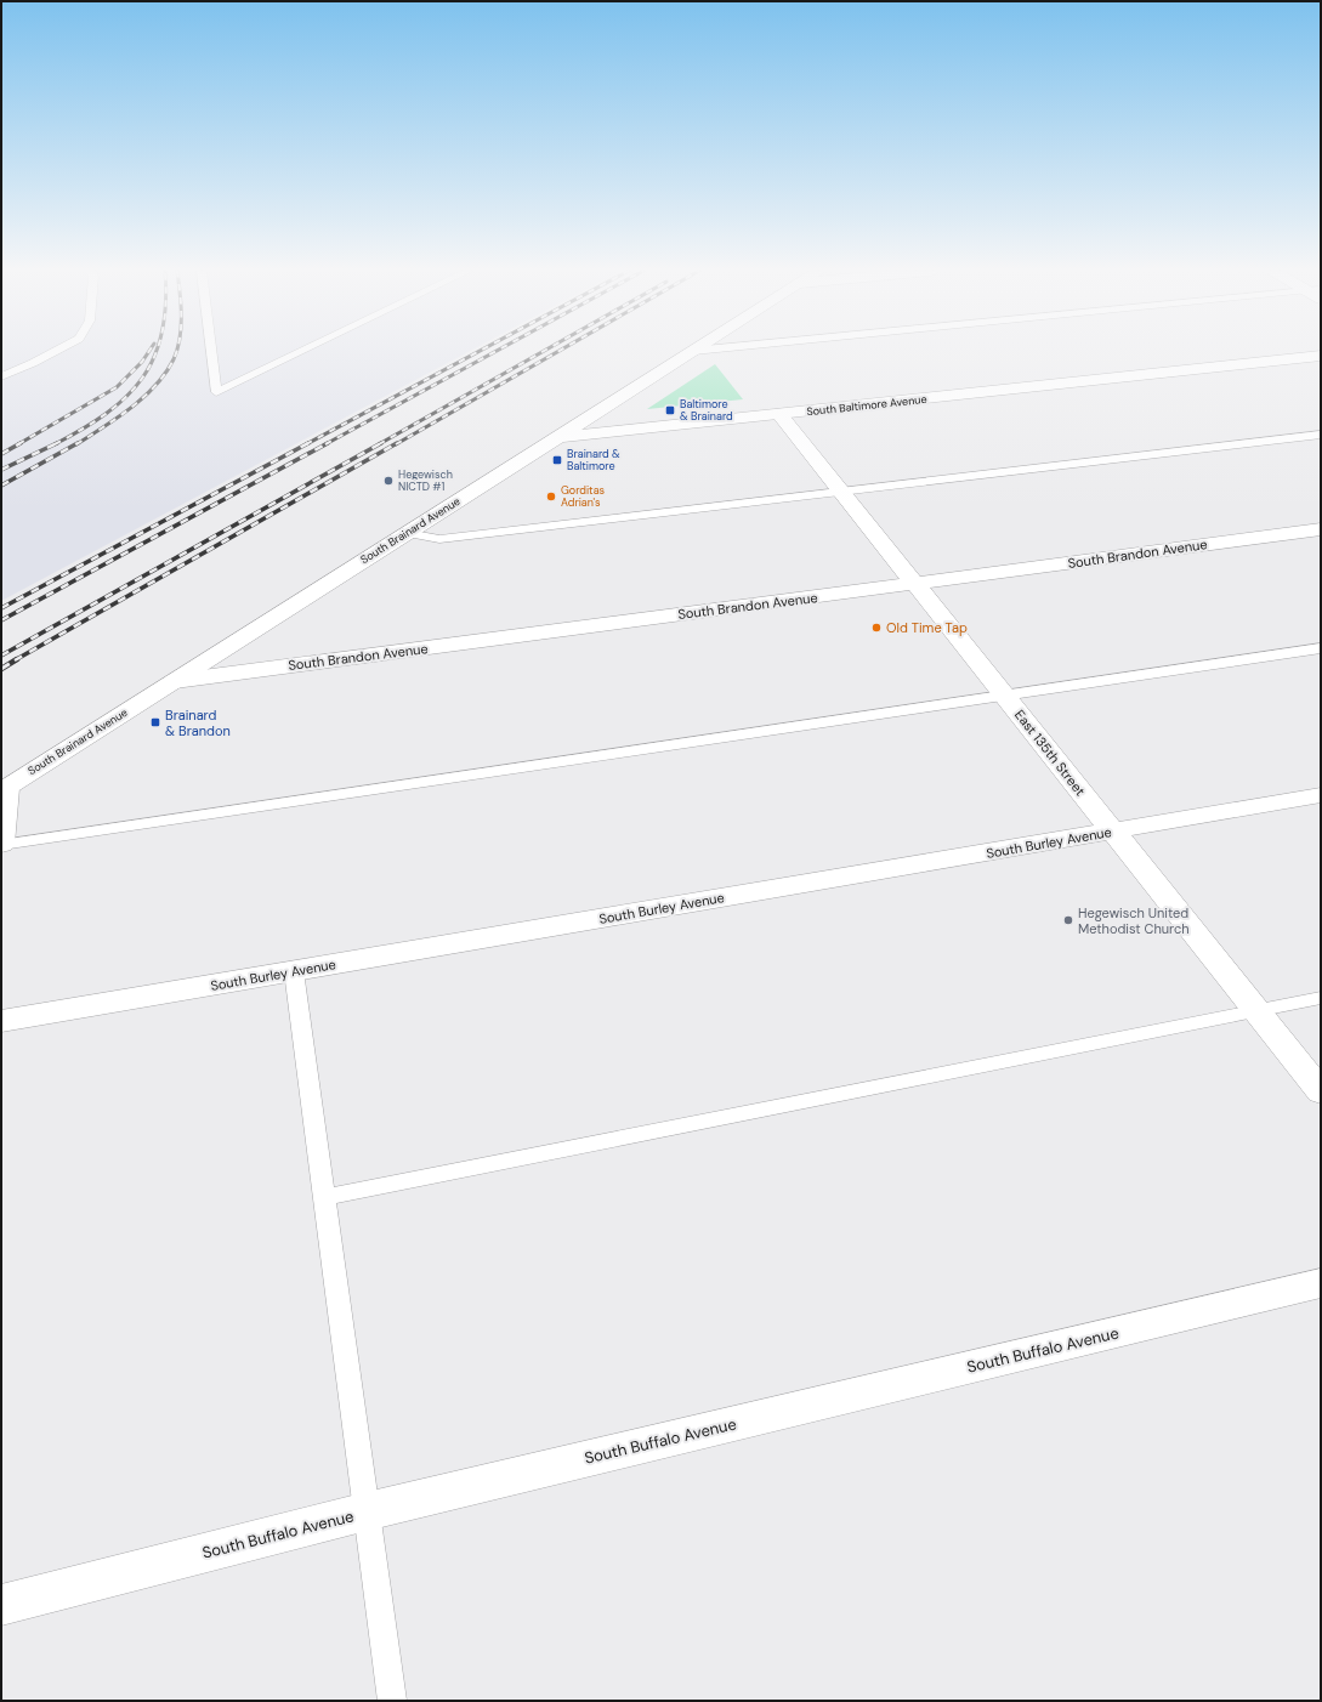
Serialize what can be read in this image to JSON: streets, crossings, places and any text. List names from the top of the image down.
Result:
{
  "streets": {
    "street": [
      "South Baltimore Avenue",
      "South Brainard Avenue",
      "South Brandon Avenue",
      "East 135th Street",
      "South Burley Avenue",
      "South Buffalo Avenue"
    ]
  },
  "crossings": [
    ["South Baltimore Avenue", "South Brainard Avenue"],
    ["South Baltimore Avenue", "East 135th Street"],
    ["South Brainard Avenue", "South Brandon Avenue"],
    ["South Brandon Avenue", "East 135th Street"],
    ["East 135th Street", "South Burley Avenue"]
  ],
  "places": {
    "transit": ["Baltimore & Brainard", "Brainard & Baltimore", "Brainard & Brandon"],
    "other": [
      "Hegewisch NICTD #1",
      "Gorditas Adrian's",
      "Old Time Tap",
      "Hegewisch United Methodist Church"
    ]
  }
}
